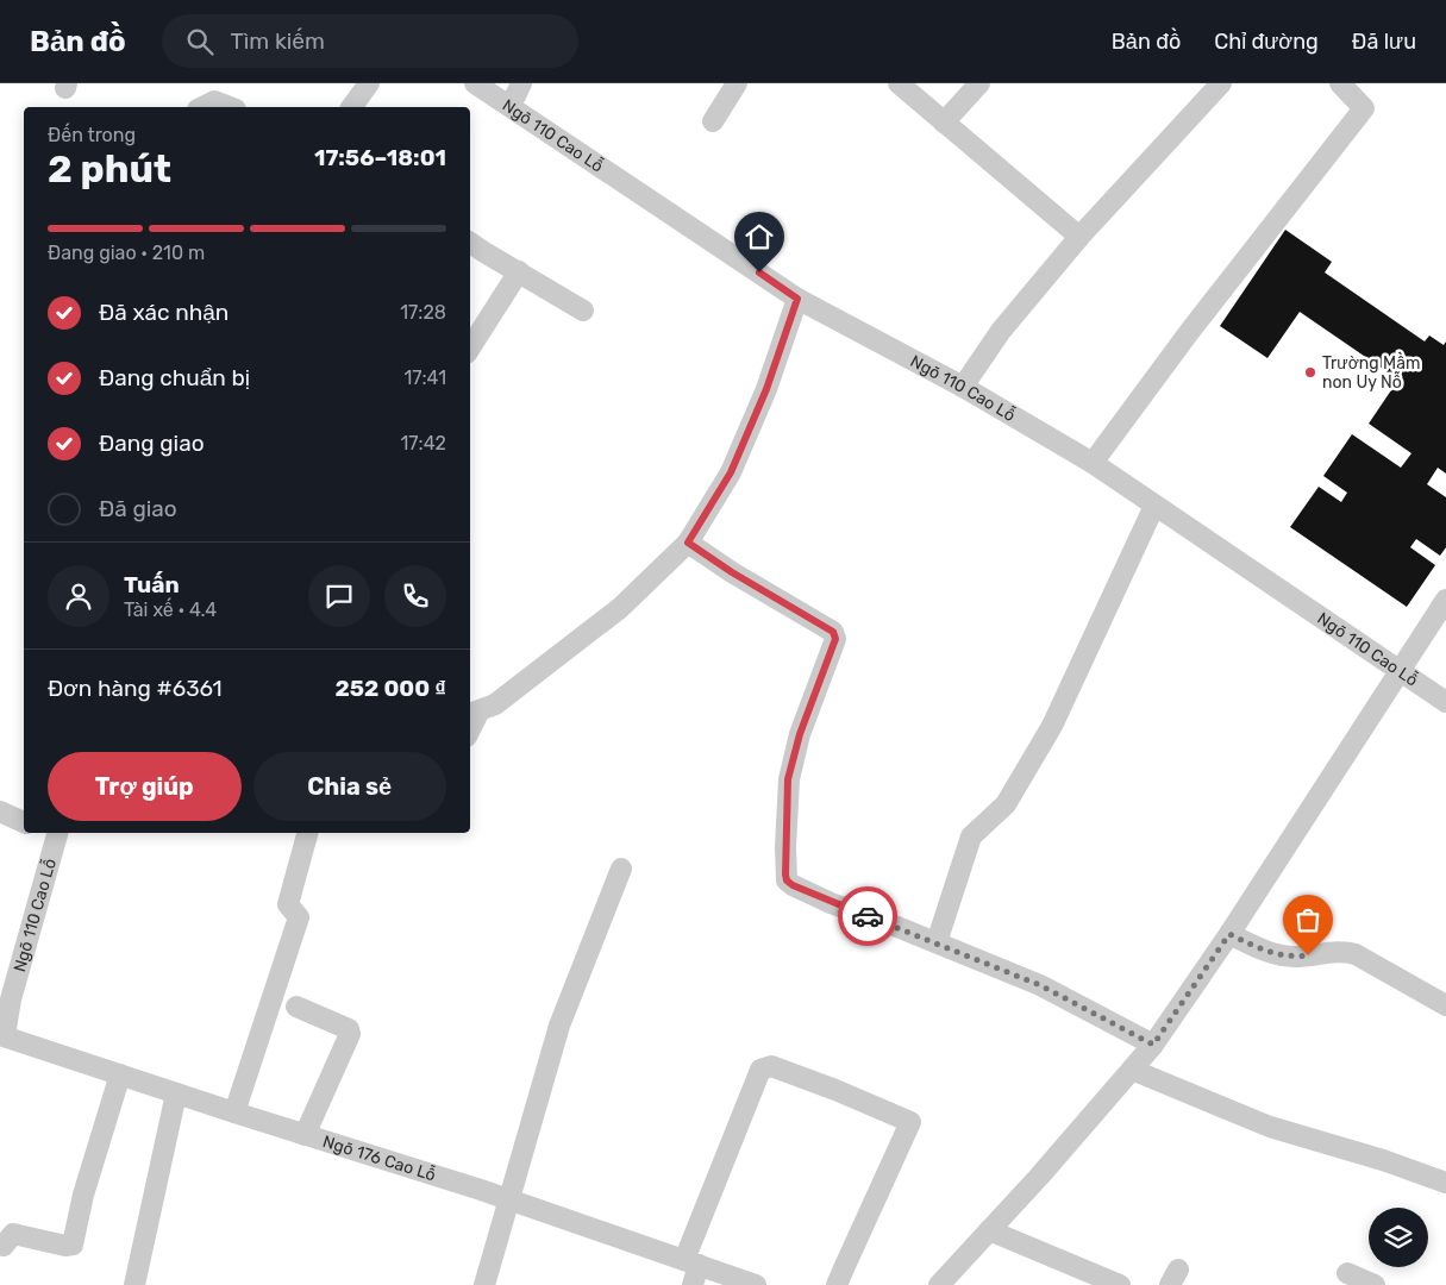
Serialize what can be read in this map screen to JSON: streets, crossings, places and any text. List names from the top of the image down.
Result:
{
  "streets": {
    "street": ["Ngõ 110 Cao Lỗ", "Ngõ 176 Cao Lỗ"]
  },
  "crossings": [
    ["Ngõ 110 Cao Lỗ", "Ngõ 176 Cao Lỗ"]
  ],
  "places": ["Trường Mầm non Uy Nỗ"],
  "page": {
    "header": "Bản đồ",
    "search": "Tìm kiếm",
    "nav": ["Bản đồ", "Chỉ đường", "Đã lưu"],
    "heading": ["2 phút", "Đến trong", "17:56–18:01"],
    "panel": [
      "Tuấn",
      "Tài xế · 4.4",
      "Đơn hàng #6361",
      "252 000 ₫"
    ],
    "bar": "Đang giao · 210 m",
    "list": [
      ["Đã xác nhận", "17:28"],
      ["Đang chuẩn bị", "17:41"],
      ["Đang giao", "17:42"],
      "Đã giao"
    ],
    "buttons": ["Trợ giúp", "Chia sẻ"]
  }
}
